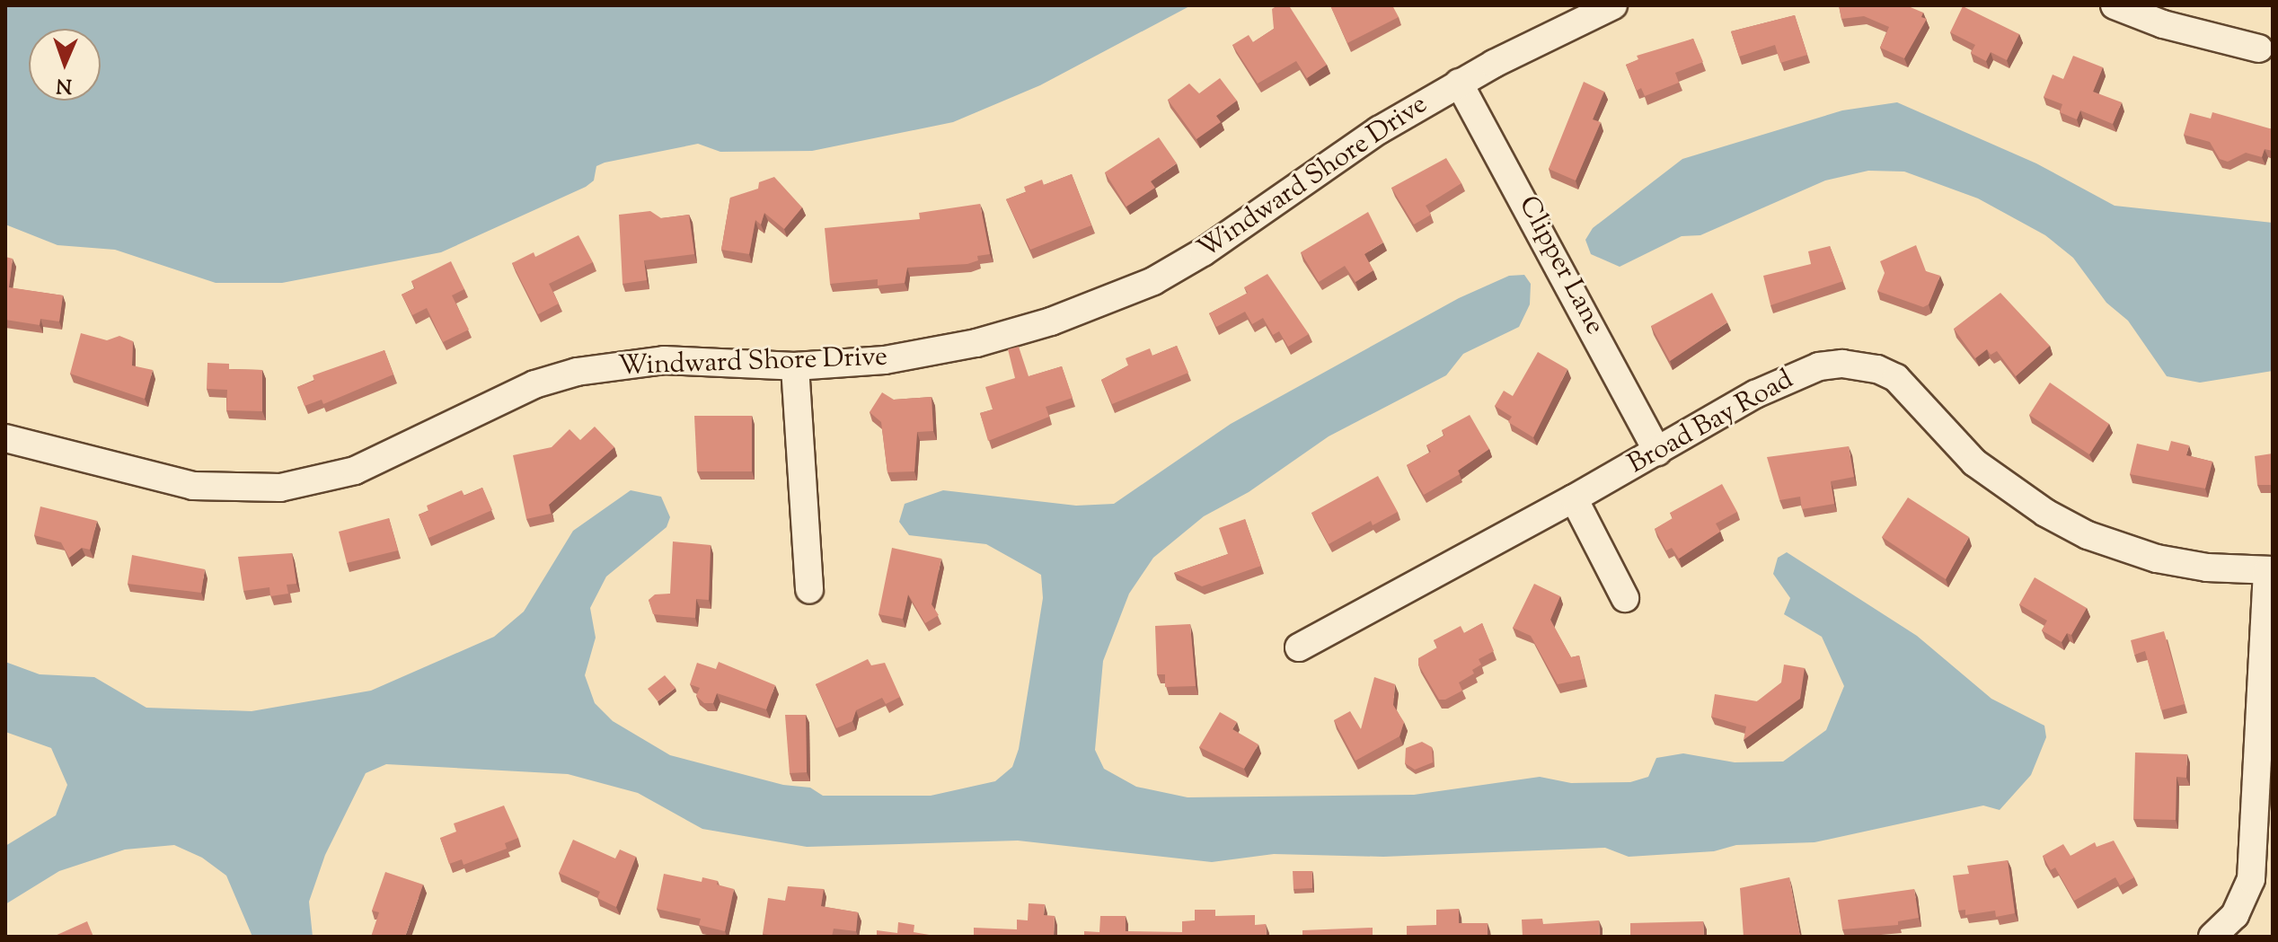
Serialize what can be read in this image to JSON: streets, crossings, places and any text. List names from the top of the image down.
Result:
{
  "streets": {
    "street": ["Windward Shore Drive", "Clipper Lane", "Broad Bay Road"]
  },
  "crossings": [
    ["Windward Shore Drive", "Clipper Lane"],
    ["Clipper Lane", "Broad Bay Road"]
  ],
  "north": "bottom"
}
